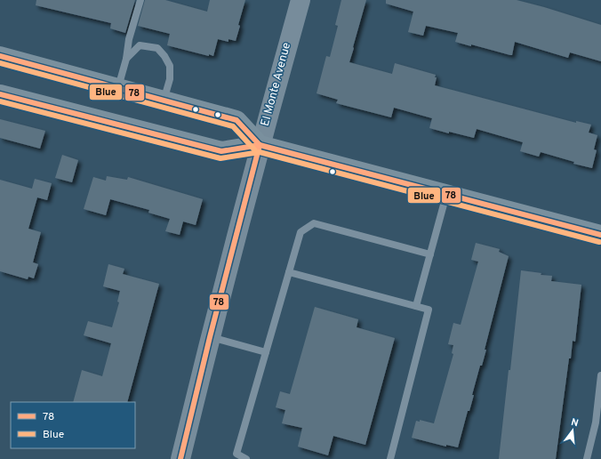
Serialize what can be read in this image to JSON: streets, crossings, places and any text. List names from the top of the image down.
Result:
{
  "streets": {
    "street": ["El Monte Avenue"]
  },
  "lines": ["transit line 78", "transit line Blue"],
  "legend": ["78", "Blue"],
  "north": "top"
}
